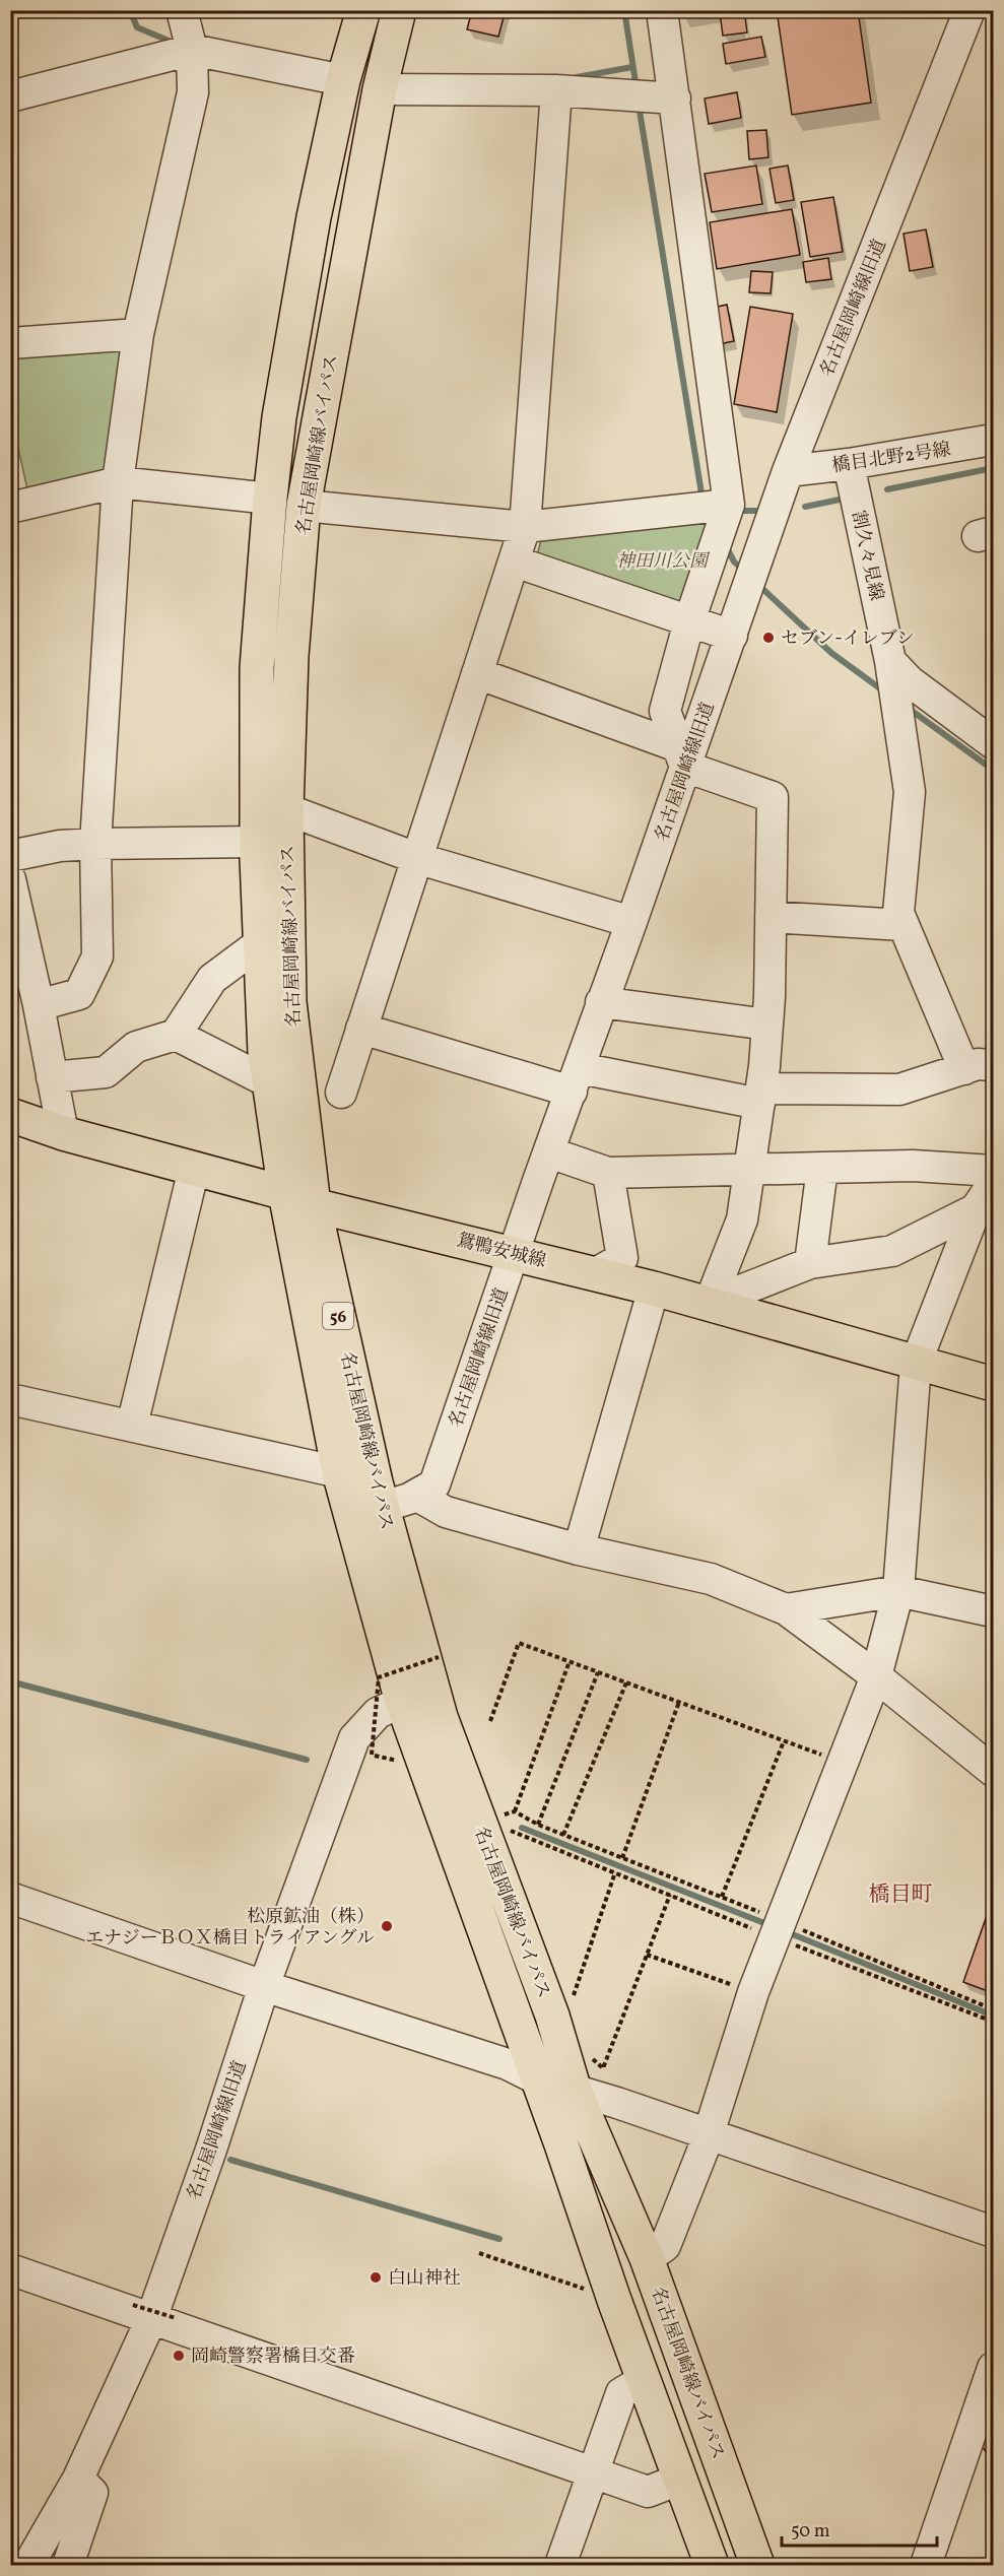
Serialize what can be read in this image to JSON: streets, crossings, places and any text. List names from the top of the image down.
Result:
{
  "streets": {
    "main road": ["名古屋岡崎線バイパス", "鴛鴨安城線", "56"],
    "street": ["名古屋岡崎線旧道", "橋目北野2号線", "割久々見線"]
  },
  "crossings": [
    ["名古屋岡崎線旧道", "名古屋岡崎線バイパス"],
    ["名古屋岡崎線旧道", "橋目北野2号線"],
    ["名古屋岡崎線旧道", "鴛鴨安城線"],
    ["名古屋岡崎線バイパス", "鴛鴨安城線"],
    ["橋目北野2号線", "割久々見線"]
  ],
  "districts": ["橋目町"],
  "parks": ["神田川公園"],
  "places": [
    "セブン-イレブン",
    "松原鉱油（株） エナジーＢＯＸ橋目トライアングル",
    "白山神社",
    "岡崎警察署橋目交番"
  ],
  "scale_bar": "50 m"
}
